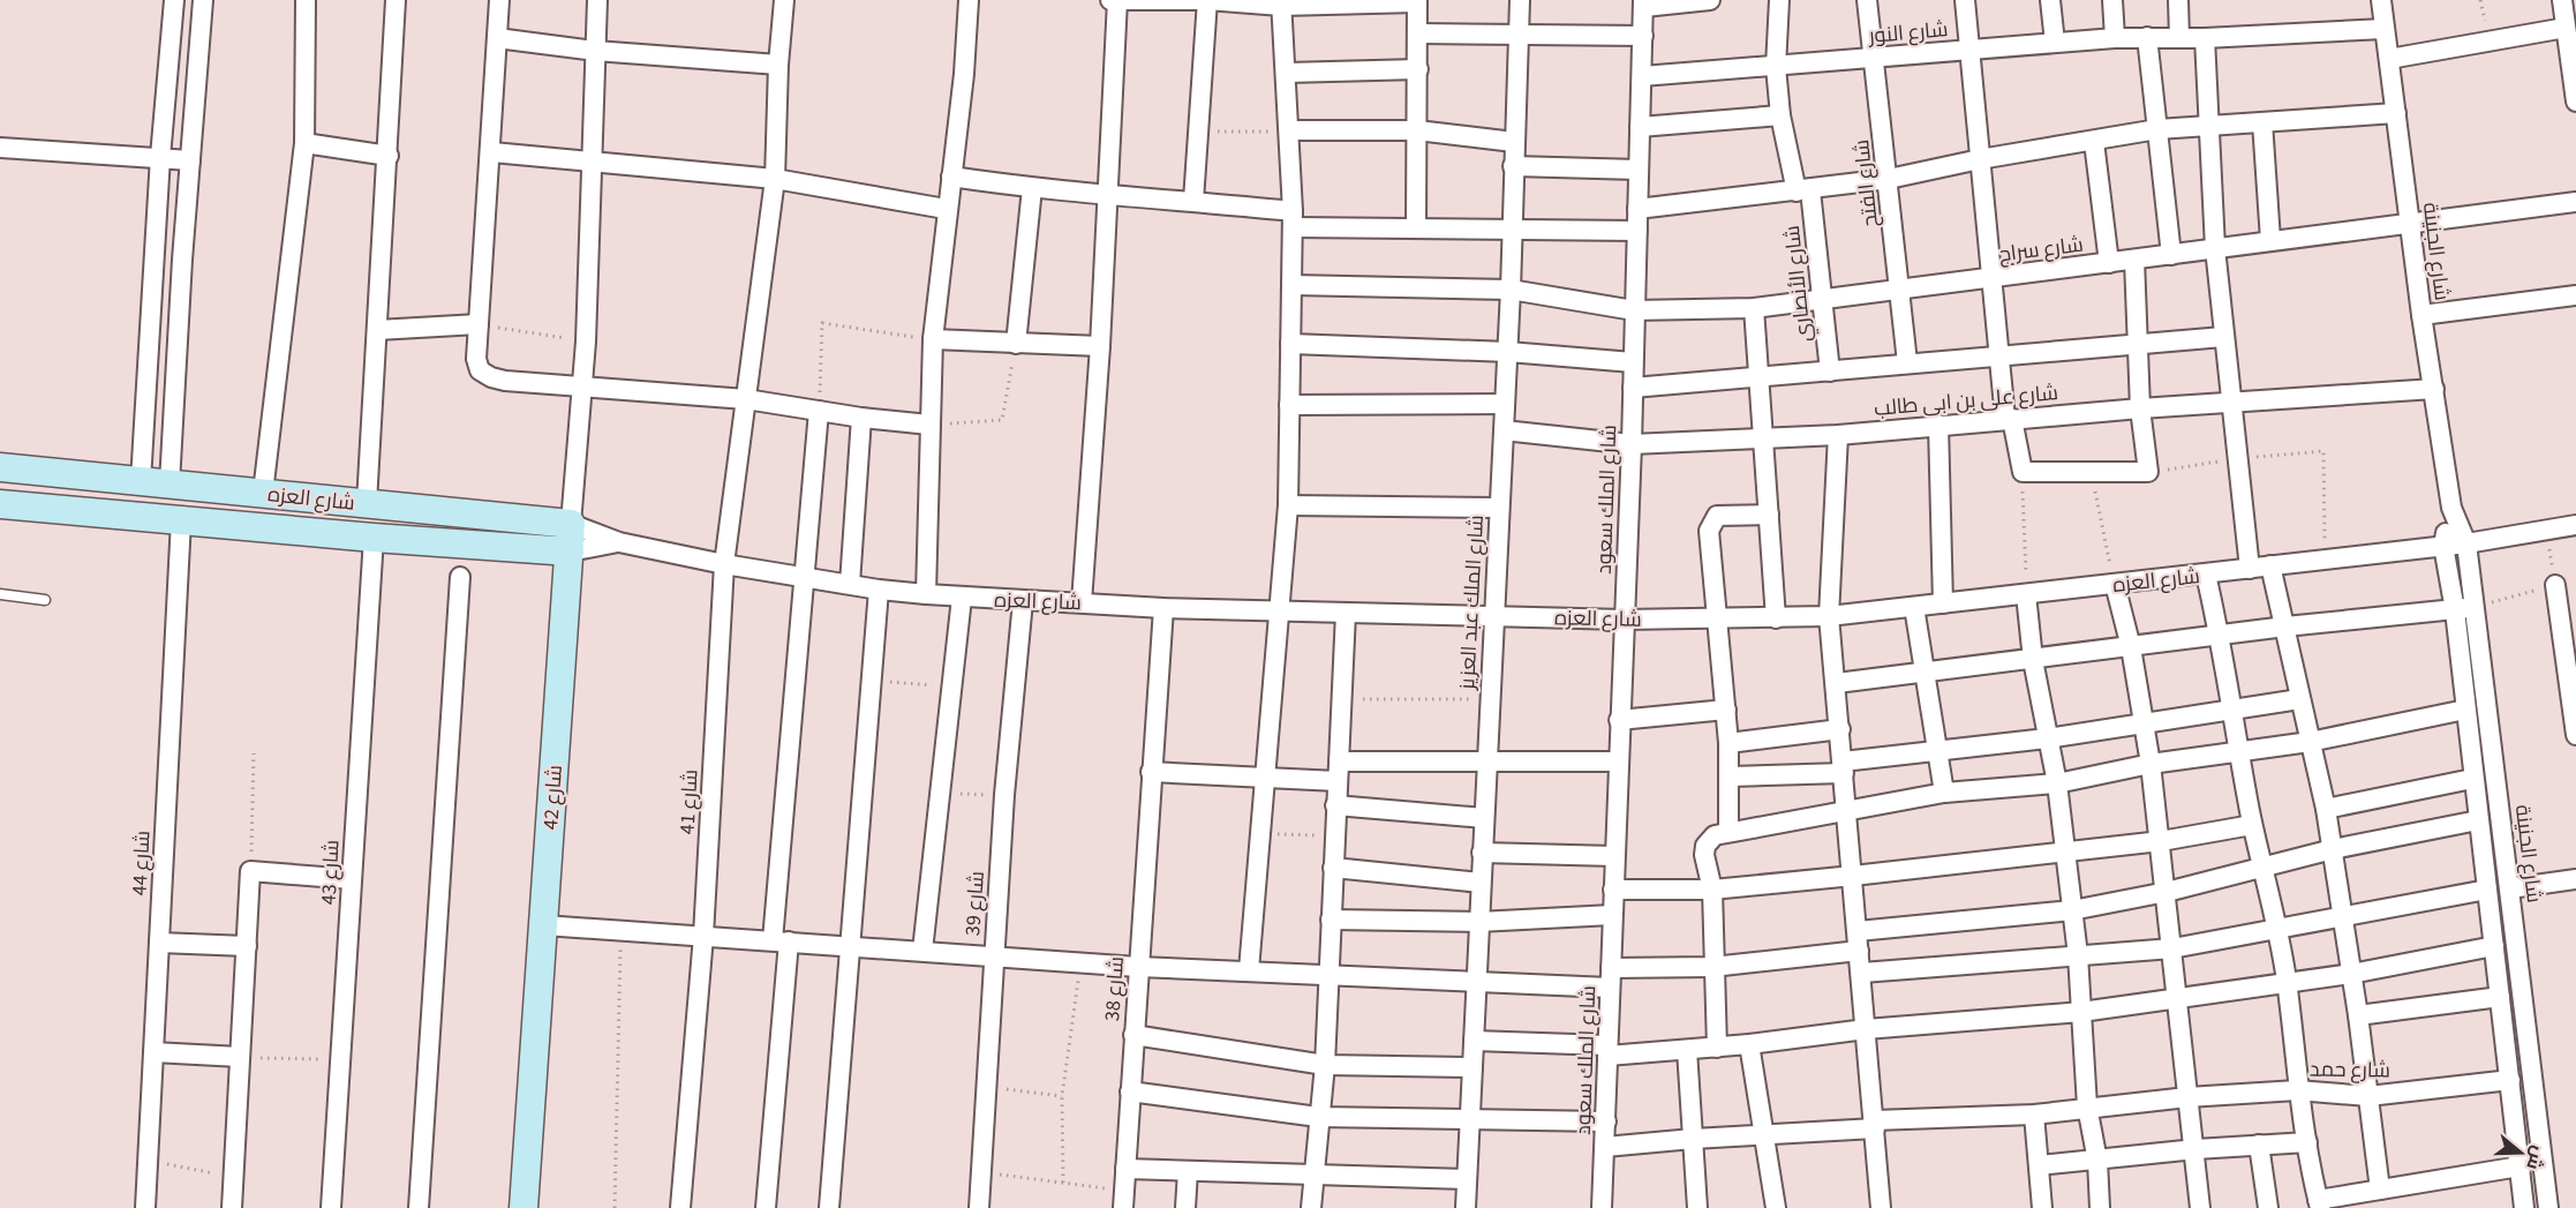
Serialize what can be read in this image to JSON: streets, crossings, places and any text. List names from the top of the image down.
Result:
{
  "streets": {
    "main road": ["شارع العزه", "شارع 42"],
    "street": [
      "شارع النور",
      "شارع الفتح",
      "شارع سراج",
      "شارع الجنينة",
      "شارع الأنصاري",
      "شارع على بن ابى طالب",
      "شارع الملك سعود",
      "شارع الملك عبد العزيز",
      "شارع 41",
      "شارع 44",
      "شارع 43",
      "شارع 39",
      "شارع 38",
      "شارع حمد"
    ]
  },
  "crossings": [
    ["شارع النور", "شارع الفتح"],
    ["شارع النور", "شارع الجنينة"],
    ["شارع النور", "شارع الأنصاري"],
    ["شارع النور", "شارع الملك سعود"],
    ["شارع الفتح", "شارع سراج"],
    ["شارع سراج", "شارع الجنينة"],
    ["شارع سراج", "شارع الأنصاري"],
    ["شارع سراج", "شارع الملك سعود"],
    ["شارع سراج", "شارع الملك عبد العزيز"],
    ["شارع الجنينة", "شارع على بن ابى طالب"],
    ["شارع الجنينة", "شارع العزه"],
    ["شارع الجنينة", "شارع حمد"],
    ["شارع على بن ابى طالب", "شارع الملك سعود"],
    ["شارع على بن ابى طالب", "شارع الملك عبد العزيز"],
    ["شارع العزه", "شارع الملك سعود"],
    ["شارع العزه", "شارع الملك عبد العزيز"],
    ["شارع العزه", "شارع 42"],
    ["شارع العزه", "شارع 41"],
    ["شارع العزه", "شارع 44"],
    ["شارع العزه", "شارع 43"],
    ["شارع العزه", "شارع 39"],
    ["شارع العزه", "شارع 38"],
    ["شارع الملك سعود", "شارع حمد"]
  ],
  "north": "right"
}
